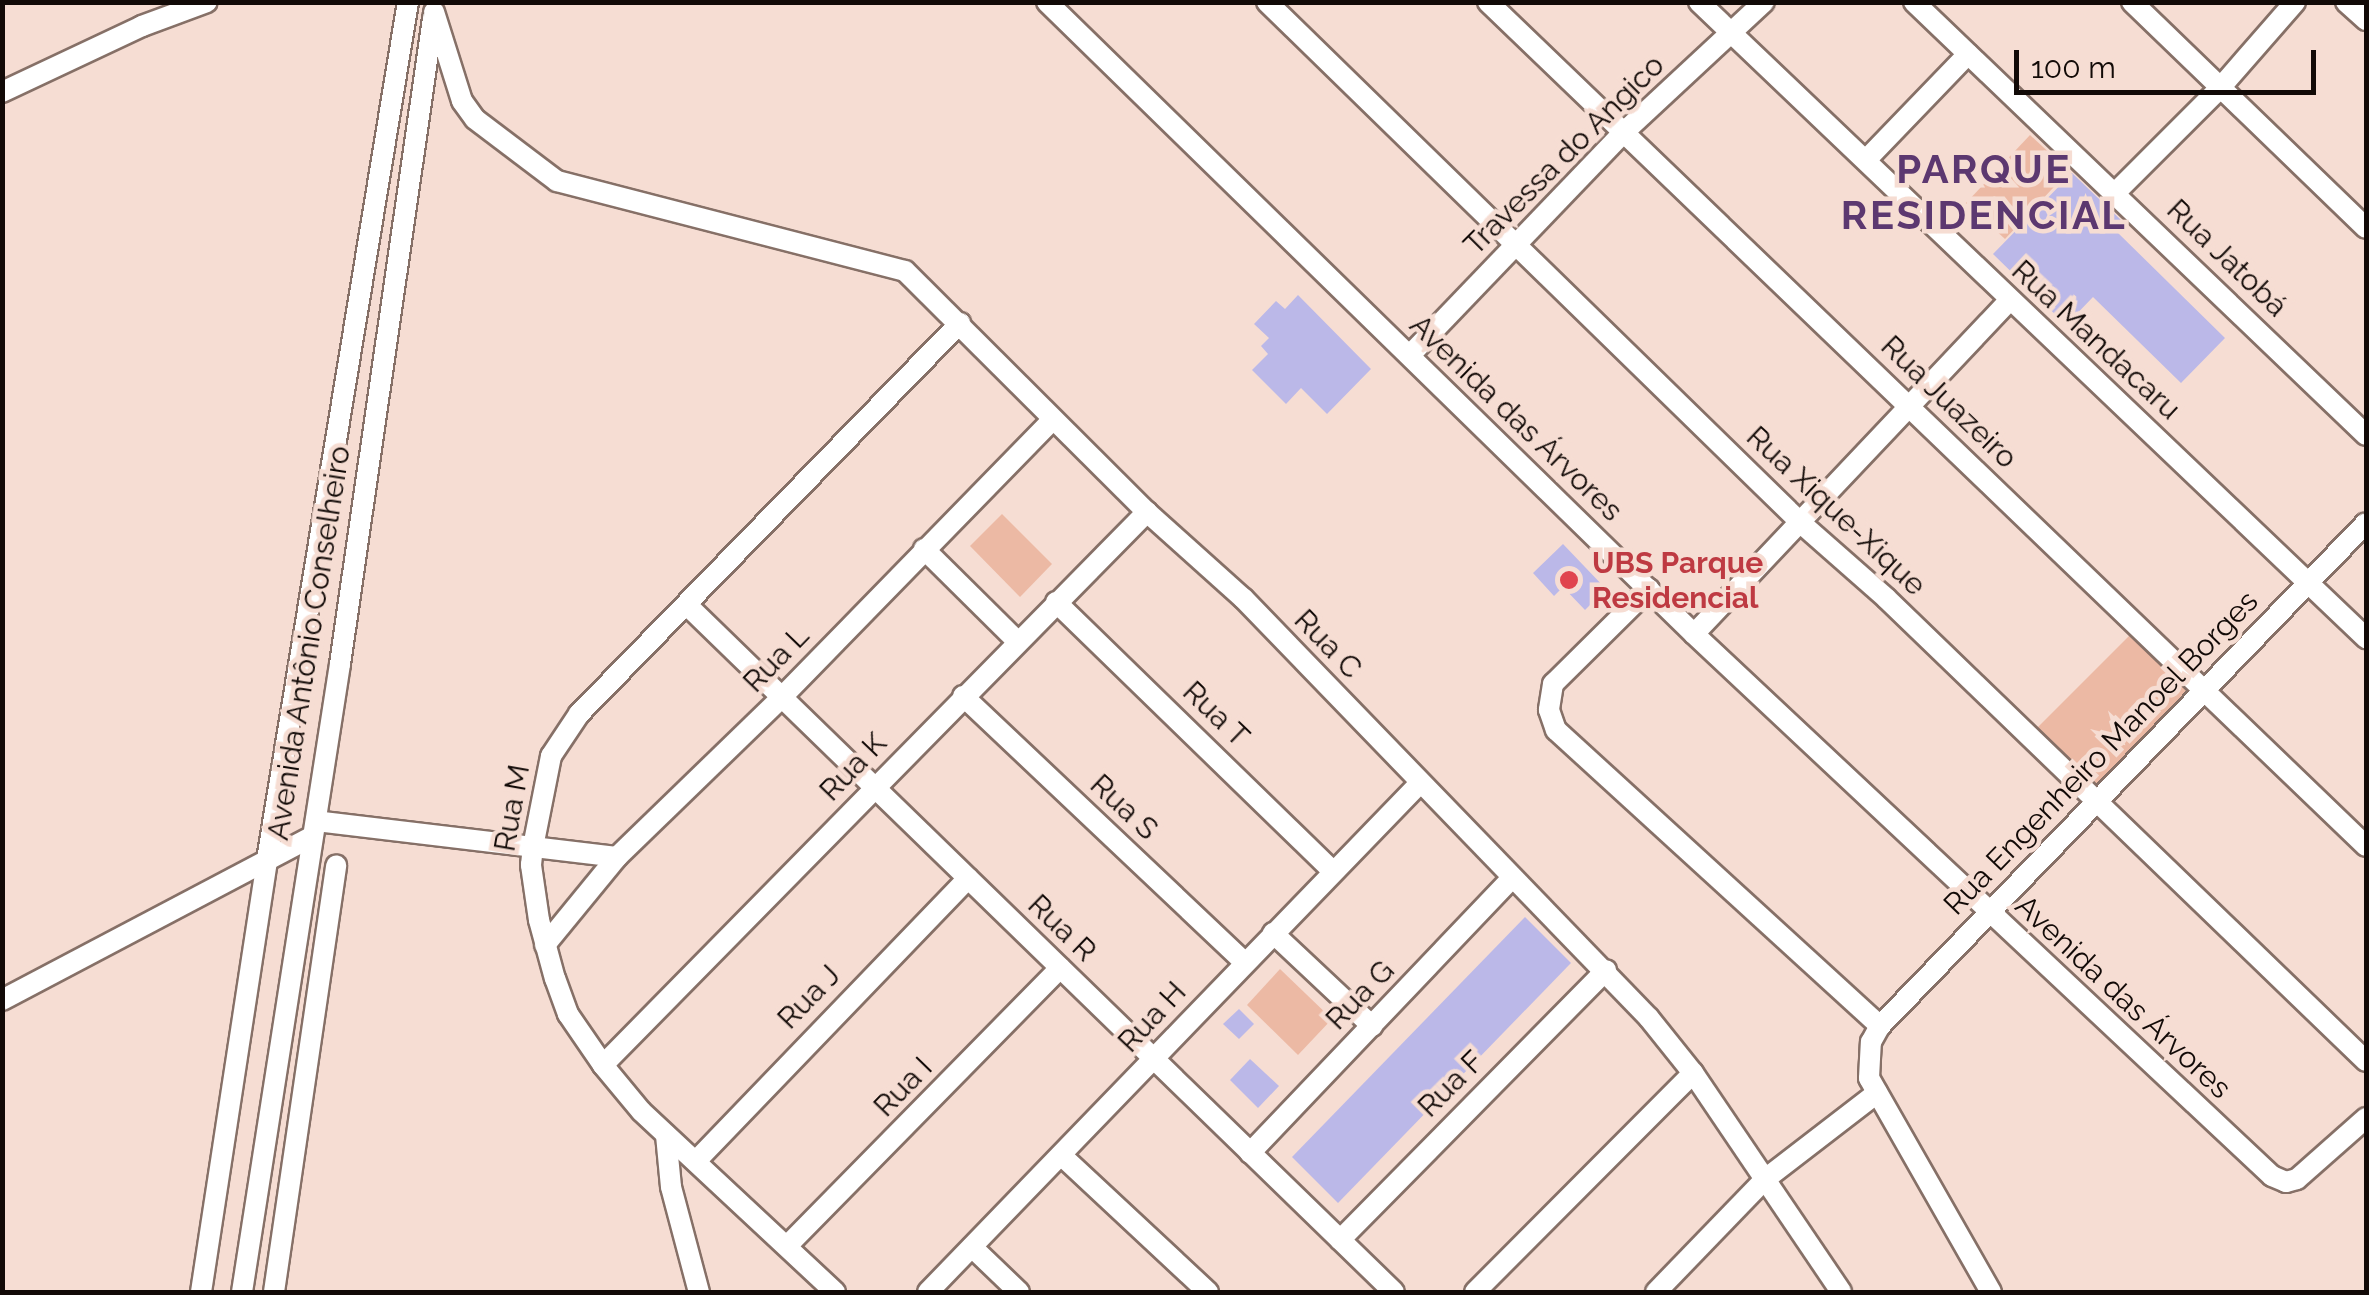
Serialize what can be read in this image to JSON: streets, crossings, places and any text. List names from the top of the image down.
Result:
{
  "streets": {
    "street": [
      "Travessa do Angico",
      "Rua Jatobá",
      "Rua Mandacaru",
      "Rua Juazeiro",
      "Avenida das Árvores",
      "Rua Xique-Xique",
      "Avenida Antônio Conselheiro",
      "Rua C",
      "Rua L",
      "Rua T",
      "Rua Engenheiro Manoel Borges",
      "Rua K",
      "Rua S",
      "Rua M",
      "Rua R",
      "Rua G",
      "Rua J",
      "Rua H",
      "Rua F",
      "Rua I"
    ]
  },
  "crossings": [
    ["Travessa do Angico", "Rua Mandacaru"],
    ["Travessa do Angico", "Rua Juazeiro"],
    ["Travessa do Angico", "Avenida das Árvores"],
    ["Travessa do Angico", "Rua Xique-Xique"],
    ["Rua Mandacaru", "Rua Engenheiro Manoel Borges"],
    ["Rua Juazeiro", "Rua Engenheiro Manoel Borges"],
    ["Avenida das Árvores", "Rua Engenheiro Manoel Borges"],
    ["Rua Xique-Xique", "Rua Engenheiro Manoel Borges"],
    ["Avenida Antônio Conselheiro", "Rua C"],
    ["Rua C", "Rua L"],
    ["Rua C", "Rua K"],
    ["Rua C", "Rua M"],
    ["Rua C", "Rua G"],
    ["Rua C", "Rua H"],
    ["Rua C", "Rua F"],
    ["Rua L", "Rua M"],
    ["Rua L", "Rua R"],
    ["Rua T", "Rua K"],
    ["Rua T", "Rua H"],
    ["Rua K", "Rua S"],
    ["Rua K", "Rua M"],
    ["Rua K", "Rua R"],
    ["Rua S", "Rua H"],
    ["Rua M", "Rua R"],
    ["Rua M", "Rua J"],
    ["Rua M", "Rua I"],
    ["Rua R", "Rua G"],
    ["Rua R", "Rua J"],
    ["Rua R", "Rua H"],
    ["Rua R", "Rua F"],
    ["Rua R", "Rua I"]
  ],
  "districts": ["PARQUE RESIDENCIAL"],
  "places": ["UBS Parque Residencial"],
  "scale_bar": "100 m"
}
